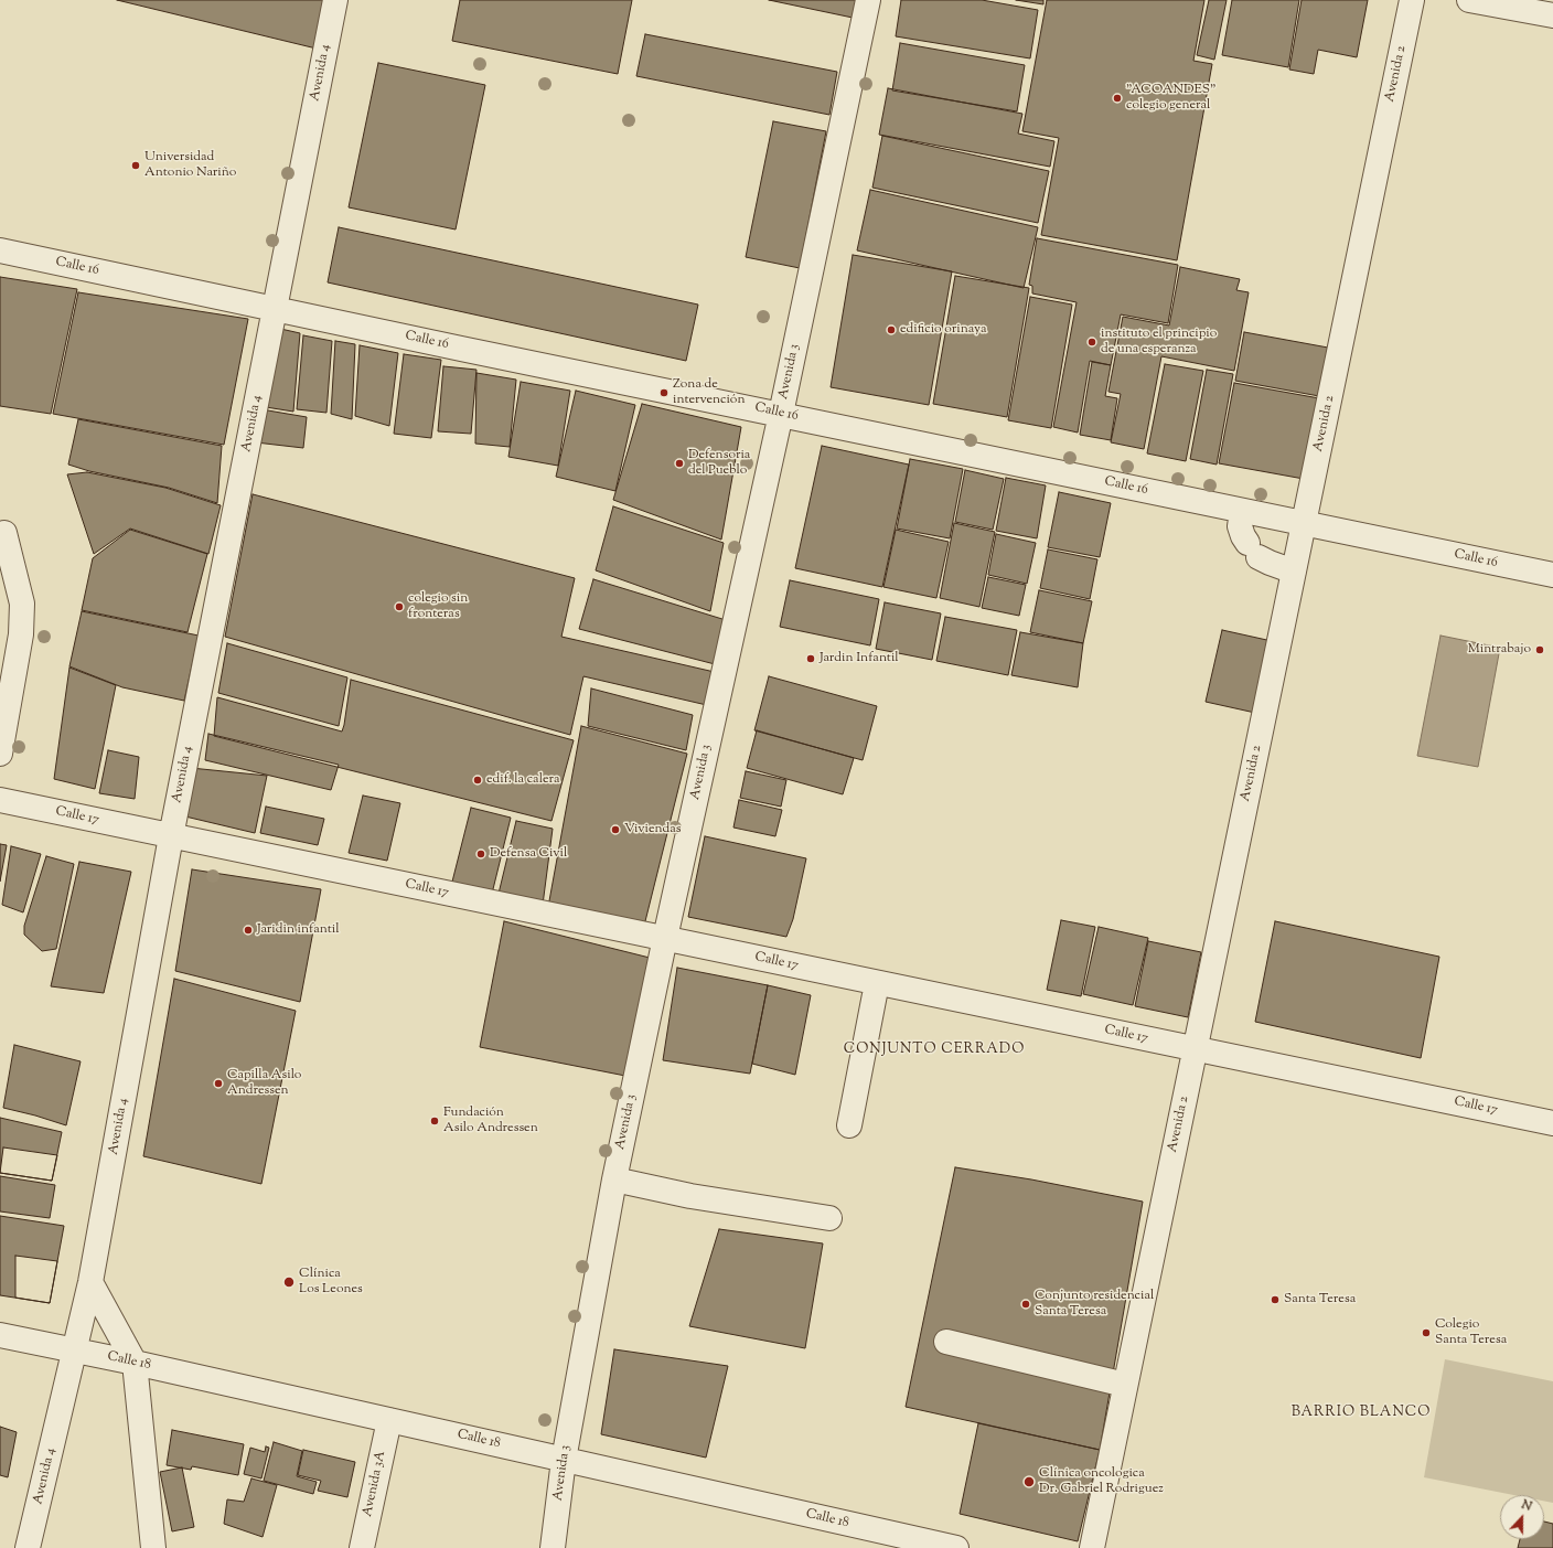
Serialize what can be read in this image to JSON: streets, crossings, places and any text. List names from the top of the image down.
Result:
{
  "streets": {
    "street": [
      "Avenida 4",
      "Avenida 2",
      "Calle 16",
      "Avenida 3",
      "Calle 17",
      "Calle 18",
      "Avenida 3A"
    ]
  },
  "crossings": [
    ["Avenida 4", "Calle 16"],
    ["Avenida 4", "Calle 17"],
    ["Avenida 4", "Calle 18"],
    ["Avenida 2", "Calle 16"],
    ["Avenida 2", "Calle 17"],
    ["Calle 16", "Avenida 3"],
    ["Avenida 3", "Calle 17"],
    ["Avenida 3", "Calle 18"],
    ["Calle 18", "Avenida 3A"]
  ],
  "districts": ["CONJUNTO CERRADO", "BARRIO BLANCO"],
  "places": [
    "\"ACOANDES\" colegio general",
    "Universidad Antonio Nariño",
    "edificio orinaya",
    "instituto el principio de una esperanza",
    "Zona de intervención",
    "Defensoria del Pueblo",
    "colegio sin fronteras",
    "Mintrabajo",
    "Jardin Infantil",
    "edif. la calera",
    "Viviendas",
    "Defensa Civil",
    "Jaridin infantil",
    "Capilla Asilo Andressen",
    "Fundación Asilo Andressen",
    "Clínica Los Leones",
    "Santa Teresa",
    "Conjunto residencial Santa Teresa",
    "Colegio Santa Teresa",
    "Clínica oncologica Dr. Gabriel Rodriguez"
  ],
  "north": "top"
}
